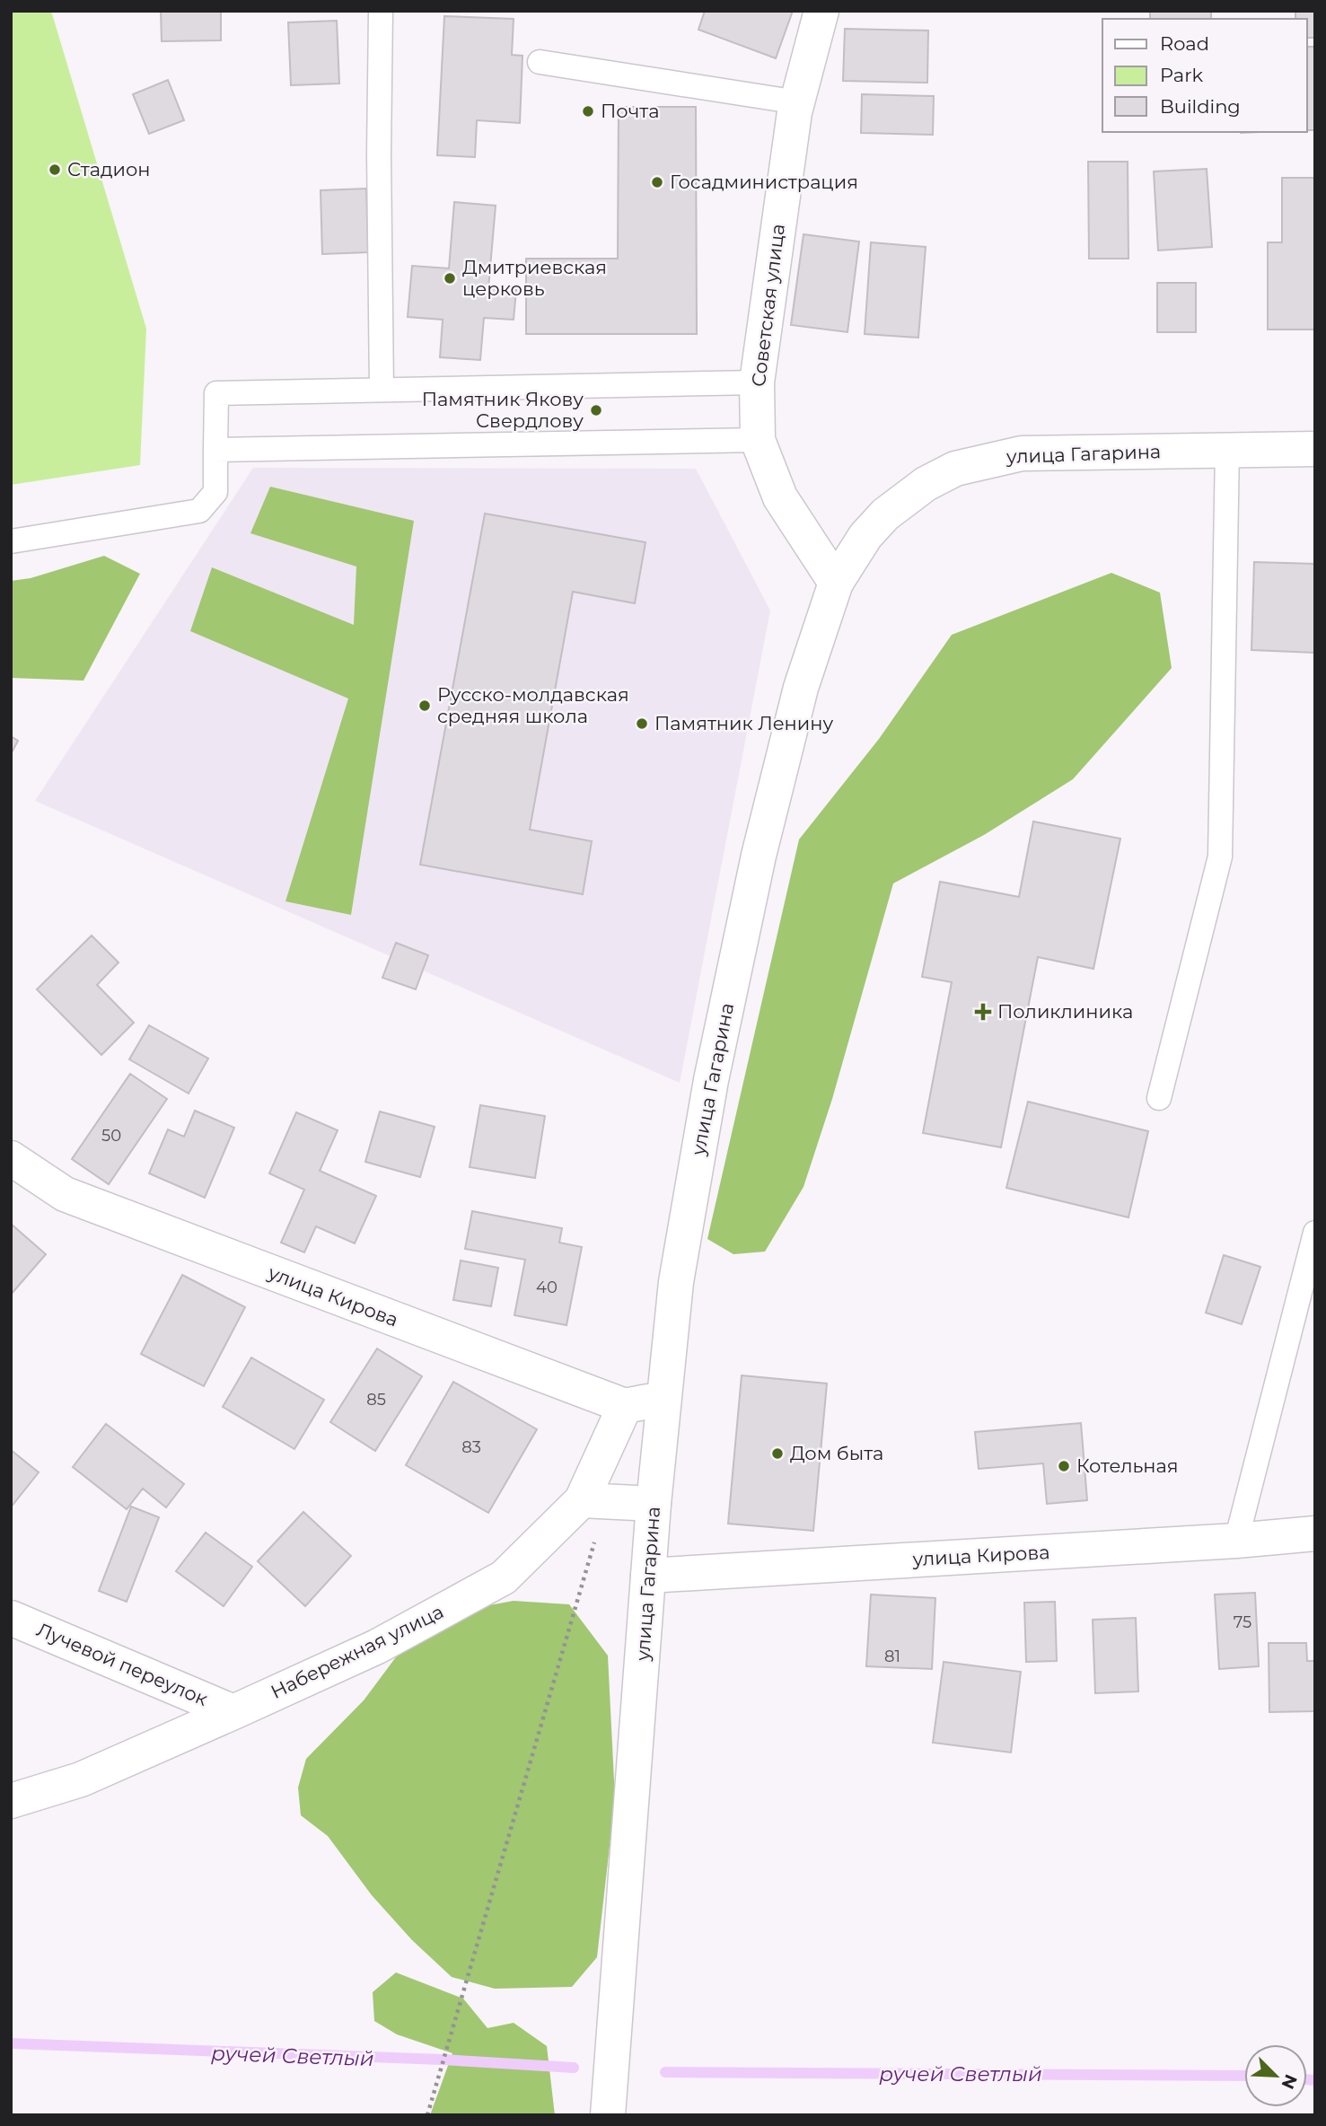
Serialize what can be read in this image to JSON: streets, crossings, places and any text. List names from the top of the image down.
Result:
{
  "streets": {
    "street": [
      "Советская улица",
      "улица Гагарина",
      "улица Кирова",
      "Набережная улица",
      "Лучевой переулок"
    ]
  },
  "crossings": [
    ["Советская улица", "улица Гагарина"],
    ["улица Гагарина", "улица Кирова"],
    ["улица Кирова", "Набережная улица"],
    ["Набережная улица", "Лучевой переулок"]
  ],
  "water": ["ручей Светлый"],
  "places": {
    "other": [
      "Почта",
      "Стадион",
      "Госадминистрация",
      "Дмитриевская церковь",
      "Памятник Якову Свердлову",
      "Русско-молдавская средняя школа",
      "Памятник Ленину",
      "Дом быта",
      "Котельная"
    ],
    "health": ["Поликлиника"]
  },
  "house_numbers": [
    "50",
    "40",
    "85",
    "83",
    "75",
    "81"
  ],
  "legend": ["Road", "Park", "Building"],
  "north": "bottom right"
}
